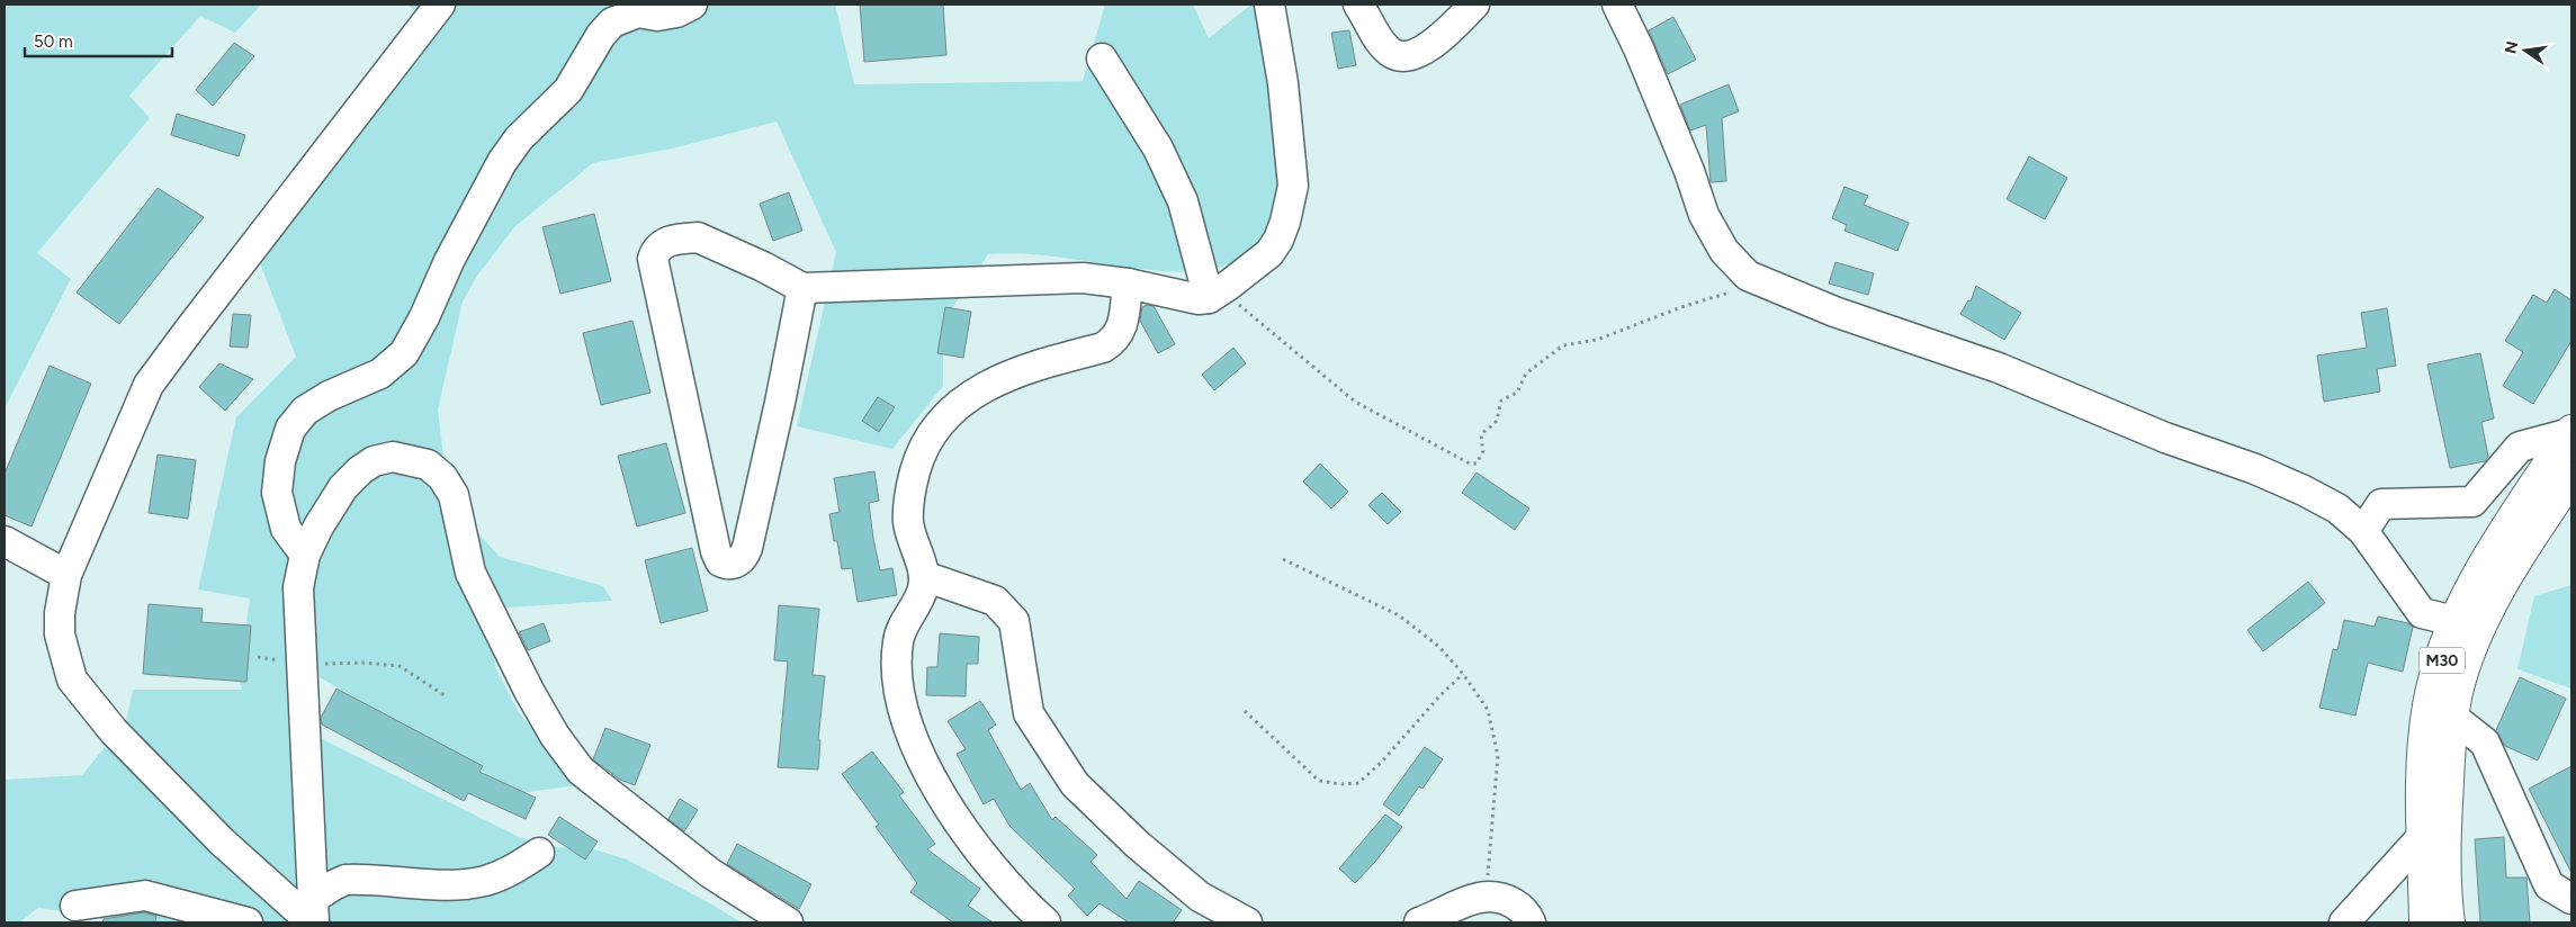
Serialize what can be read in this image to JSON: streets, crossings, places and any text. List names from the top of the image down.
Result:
{
  "streets": {
    "highway": ["M30"]
  },
  "scale_bar": "50 m",
  "north": "left"
}
